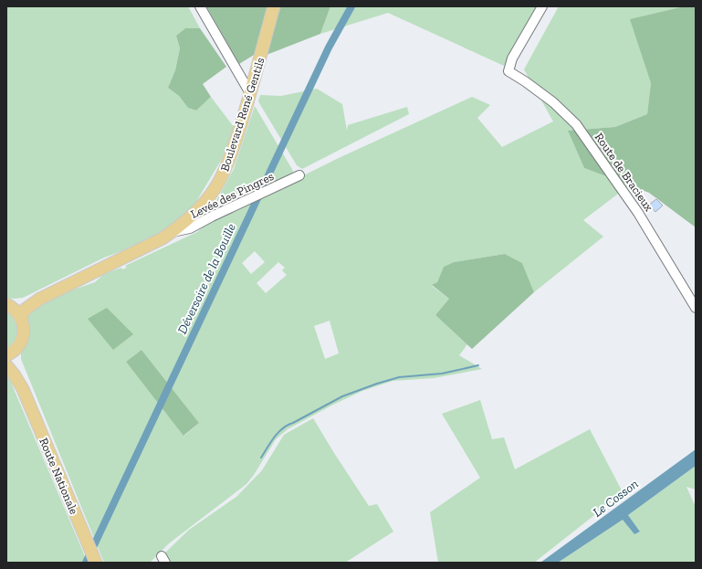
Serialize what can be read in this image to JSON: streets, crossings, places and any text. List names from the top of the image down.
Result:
{
  "streets": {
    "main road": ["Boulevard René Gentils", "Route Nationale"],
    "street": ["Route de Bracieux", "Levée des Pingres"]
  },
  "crossings": [
    ["Boulevard René Gentils", "Levée des Pingres"]
  ],
  "water": ["Déversoire de la Bouille", "Le Cosson"]
}
